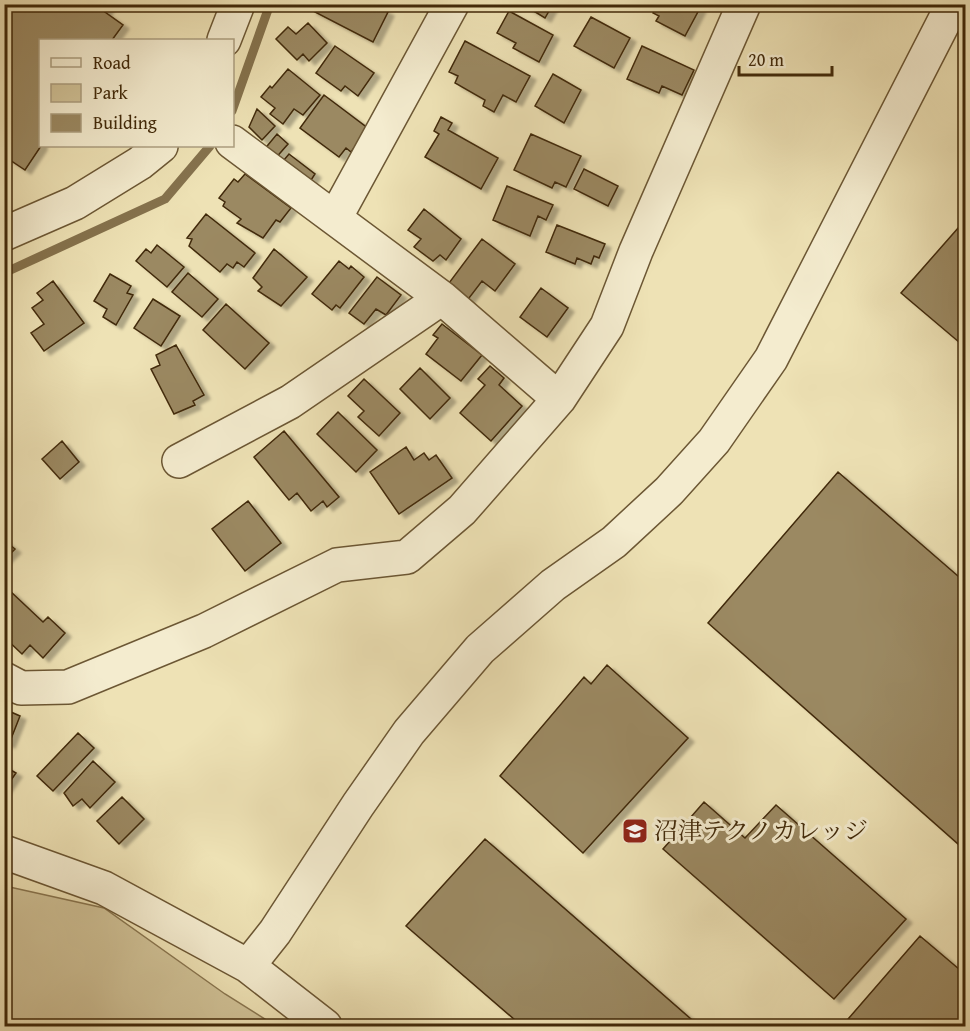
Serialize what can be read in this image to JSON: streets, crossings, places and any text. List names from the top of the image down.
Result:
{
  "places": {
    "school or university": ["沼津テクノカレッジ"]
  },
  "legend": ["Road", "Park", "Building"],
  "scale_bar": "20 m"
}
